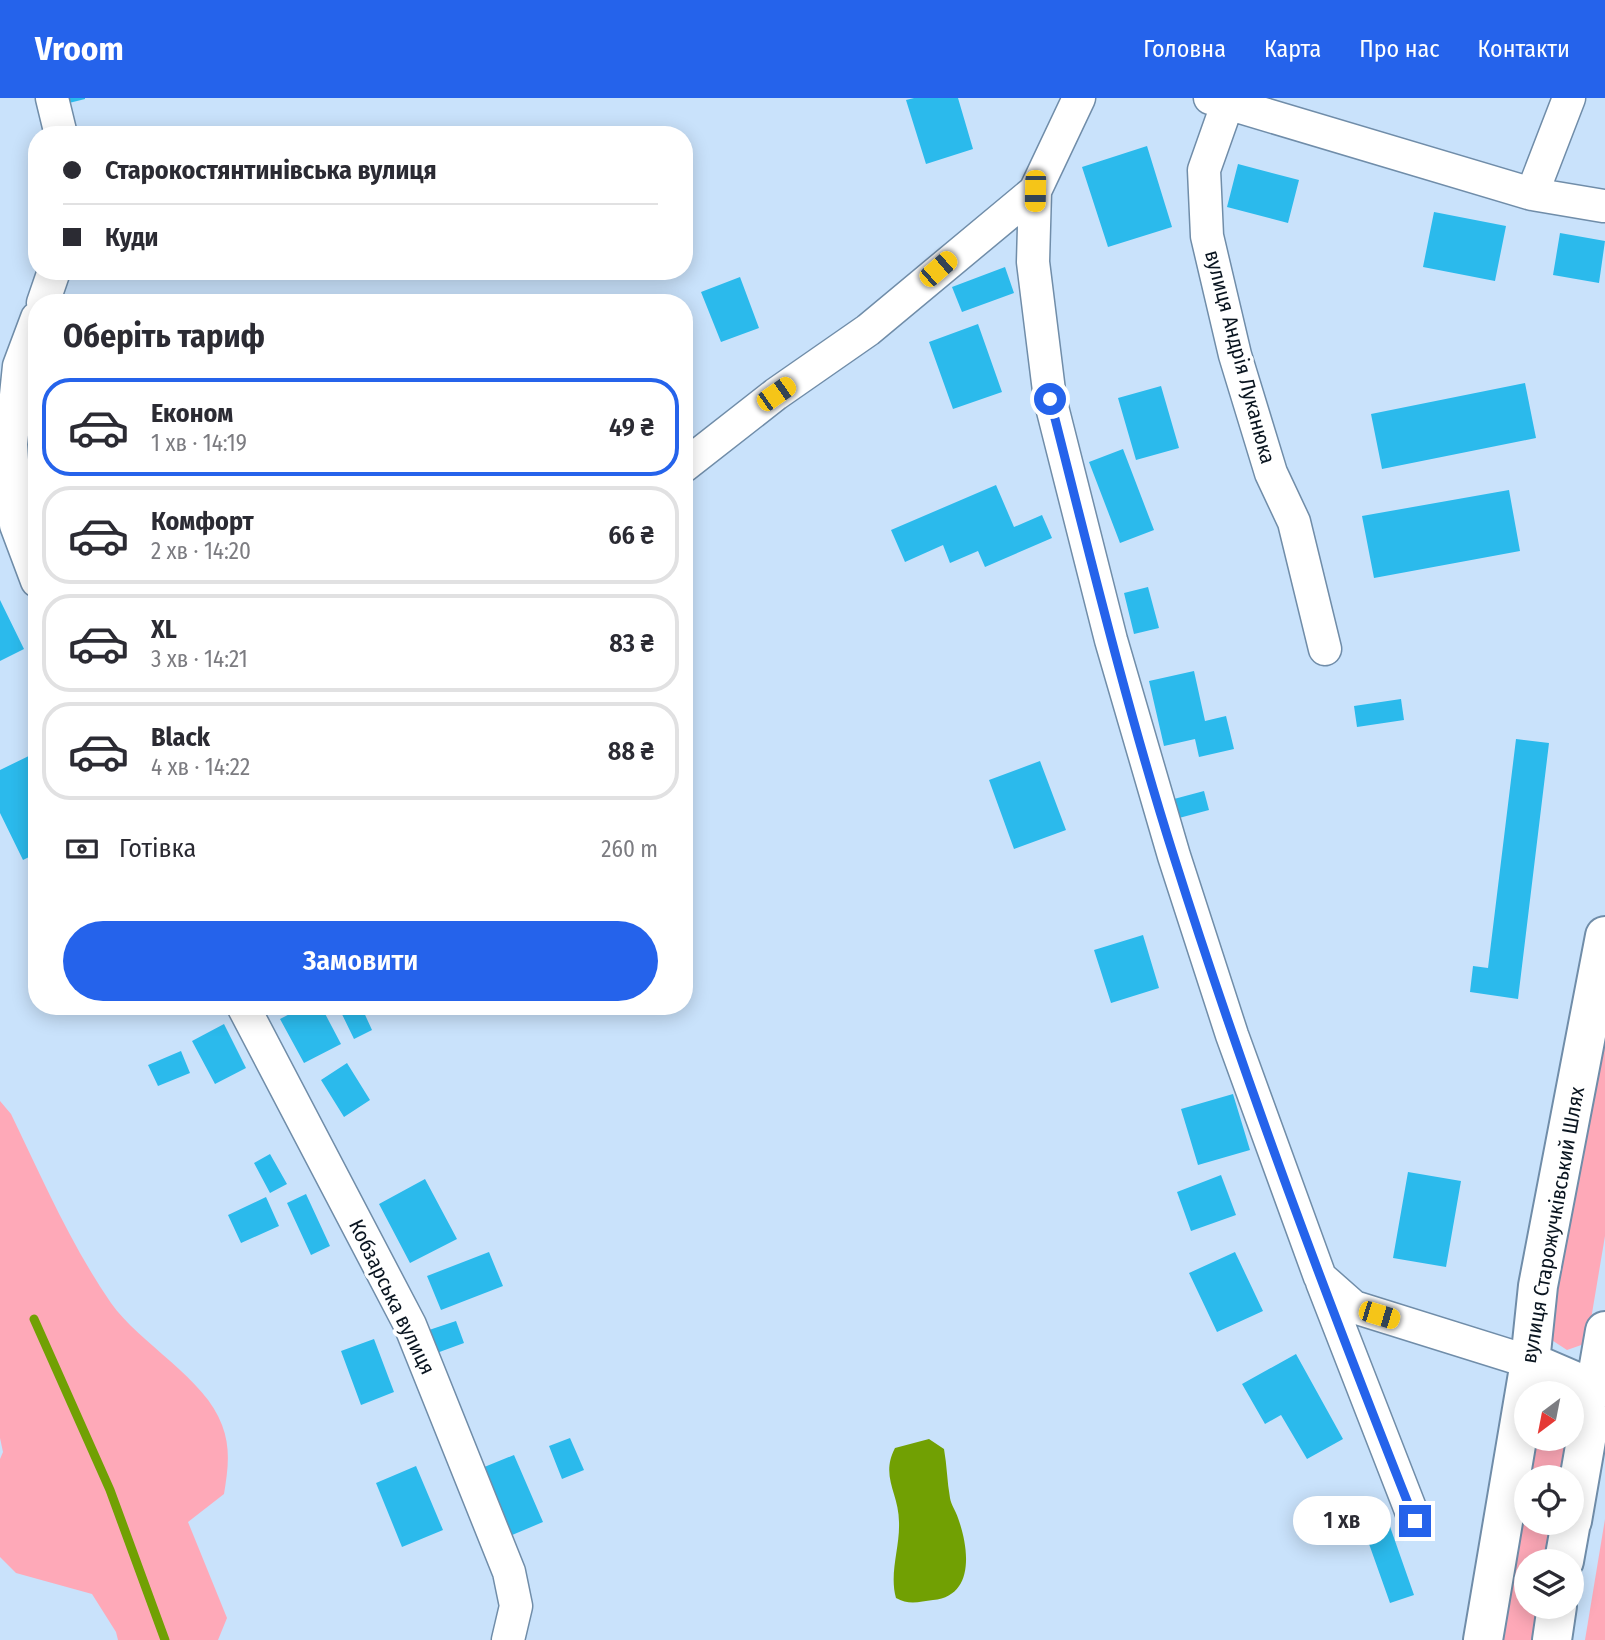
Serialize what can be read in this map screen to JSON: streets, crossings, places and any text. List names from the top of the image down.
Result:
{
  "streets": {
    "main road": ["вулиця Старожучківський Шлях"],
    "street": ["вулиця Андрія Луканюка", "Кобзарська вулиця"]
  },
  "north": "bottom left",
  "page": {
    "header": "Vroom",
    "nav": [
      "Головна",
      "Карта",
      "Про нас",
      "Контакти"
    ],
    "banner": ["Старокостянтинівська вулиця", "Куди"],
    "heading": "Оберіть тариф",
    "list": [
      {
        "name": "Економ",
        "note": "1 хв · 14:19",
        "value": "49 ₴"
      },
      {
        "name": "Комфорт",
        "note": "2 хв · 14:20",
        "value": "66 ₴"
      },
      {
        "name": "XL",
        "note": "3 хв · 14:21",
        "value": "83 ₴"
      },
      {
        "name": "Black",
        "note": "4 хв · 14:22",
        "value": "88 ₴"
      }
    ],
    "pay": ["Готівка", "260 m"],
    "buttons": "Замовити",
    "bubble": "1 хв"
  }
}
